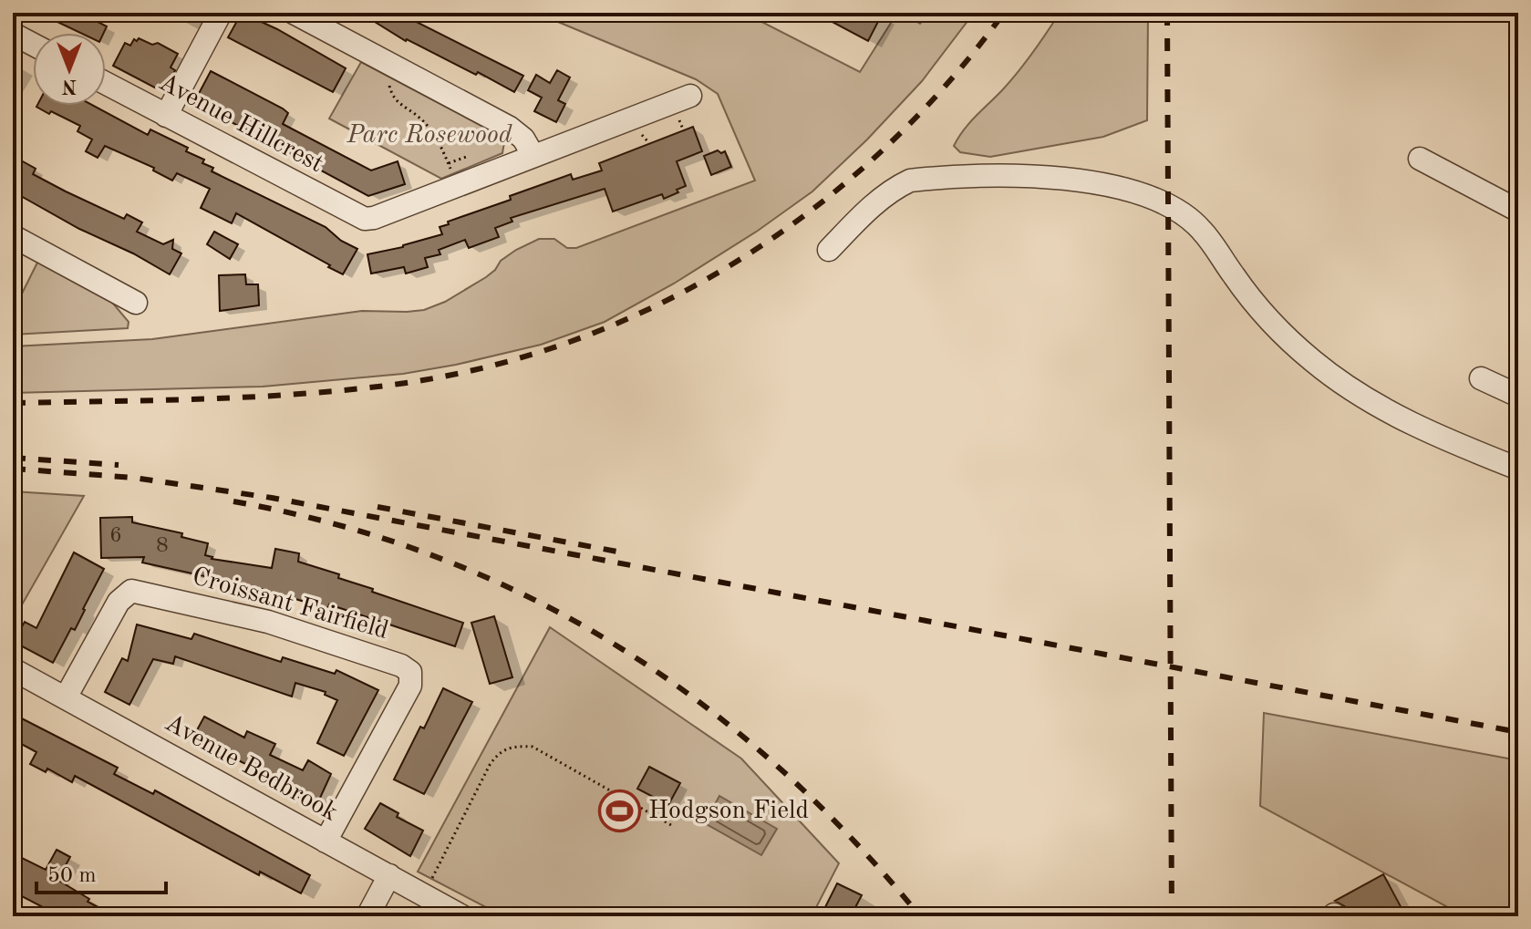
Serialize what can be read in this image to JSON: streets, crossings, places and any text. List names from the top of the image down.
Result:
{
  "streets": {
    "street": ["Avenue Hillcrest", "Croissant Fairfield", "Avenue Bedbrook"]
  },
  "crossings": [
    ["Croissant Fairfield", "Avenue Bedbrook"]
  ],
  "parks": ["Parc Rosewood"],
  "places": {
    "sports": ["Hodgson Field"]
  },
  "house_numbers": ["6", "8"],
  "scale_bar": "50 m",
  "north": "bottom"
}
